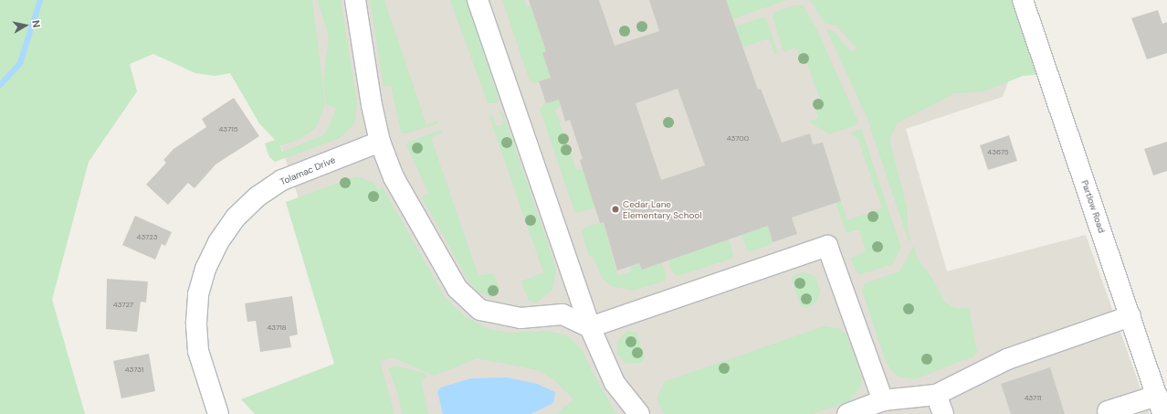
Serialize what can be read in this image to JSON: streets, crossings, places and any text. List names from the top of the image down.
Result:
{
  "streets": {
    "street": ["Tolamac Drive", "Partlow Road"]
  },
  "places": ["Cedar Lane Elementary School"],
  "house_numbers": [
    "43715",
    "43700",
    "43675",
    "43723",
    "43727",
    "43718",
    "43731",
    "43711"
  ],
  "north": "right"
}
